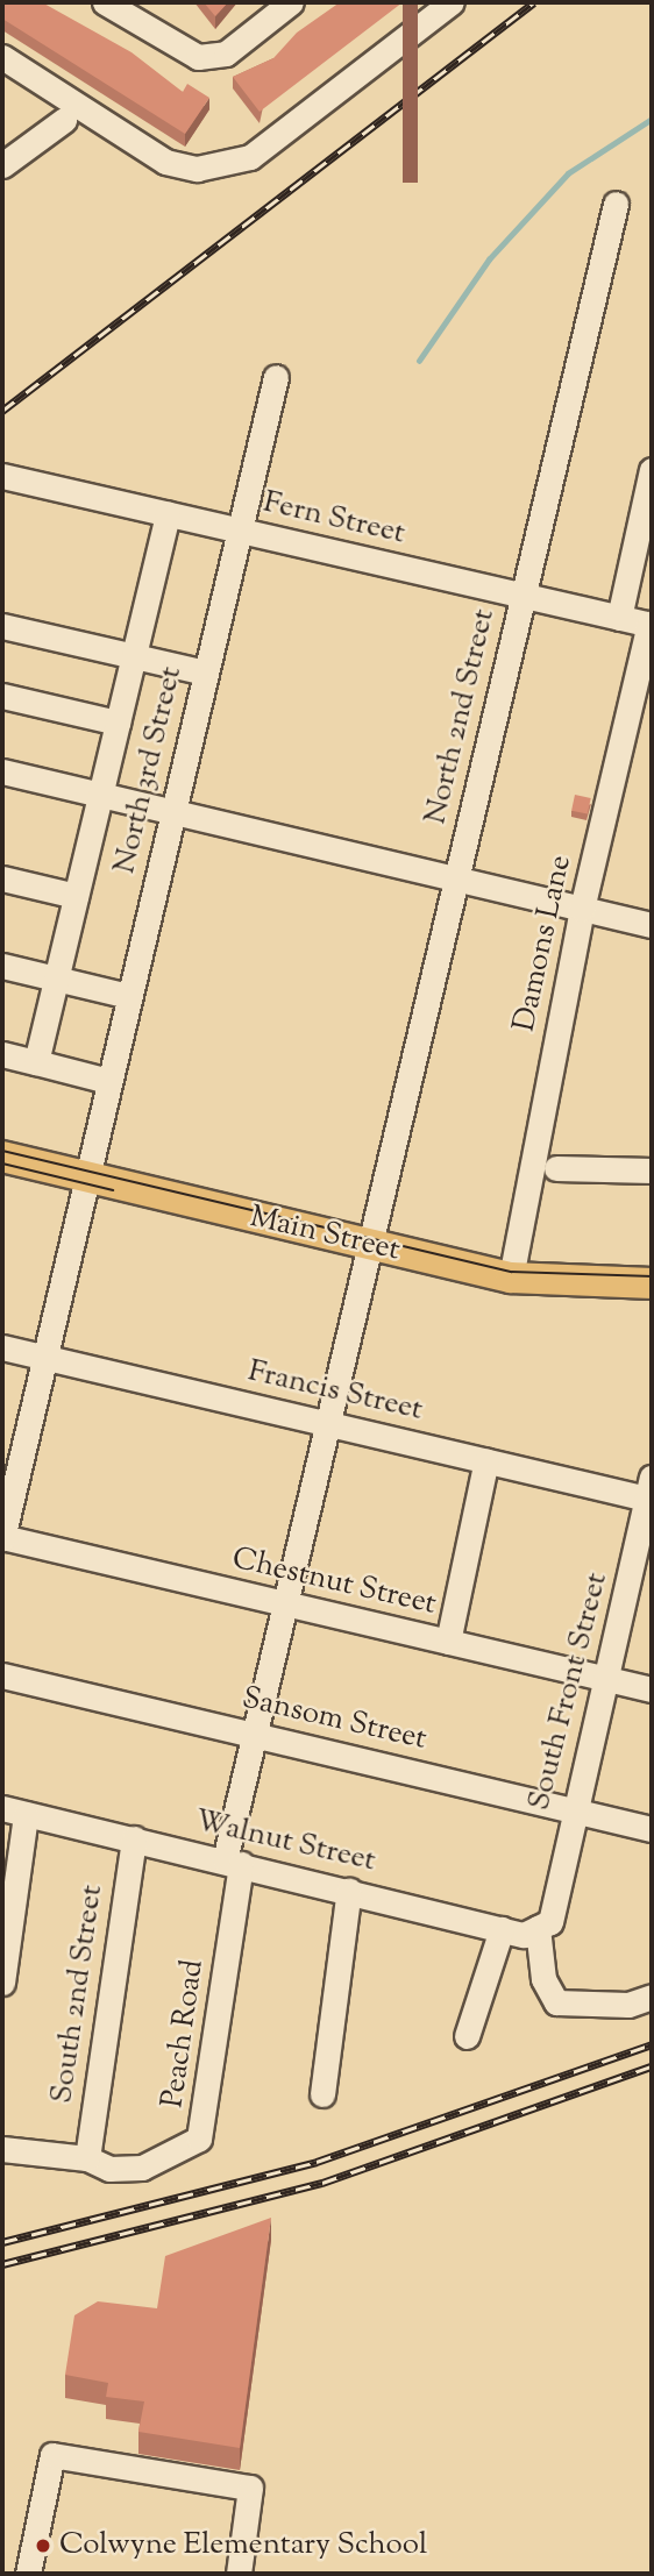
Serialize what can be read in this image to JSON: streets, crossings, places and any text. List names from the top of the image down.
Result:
{
  "streets": {
    "main road": ["Main Street"],
    "street": [
      "Fern Street",
      "North 2nd Street",
      "North 3rd Street",
      "Damons Lane",
      "Francis Street",
      "Chestnut Street",
      "South Front Street",
      "Sansom Street",
      "Walnut Street",
      "South 2nd Street",
      "Peach Road"
    ]
  },
  "crossings": [
    ["Fern Street", "North 2nd Street"],
    ["Fern Street", "North 3rd Street"],
    ["Fern Street", "Damons Lane"],
    ["North 2nd Street", "Main Street"],
    ["North 3rd Street", "Main Street"],
    ["North 3rd Street", "Francis Street"],
    ["North 3rd Street", "Chestnut Street"],
    ["Damons Lane", "Main Street"],
    ["Francis Street", "South Front Street"],
    ["Chestnut Street", "South Front Street"],
    ["South Front Street", "Sansom Street"],
    ["South Front Street", "Walnut Street"],
    ["Walnut Street", "South 2nd Street"],
    ["Walnut Street", "Peach Road"],
    ["South 2nd Street", "Peach Road"]
  ],
  "places": ["Colwyne Elementary School"]
}
